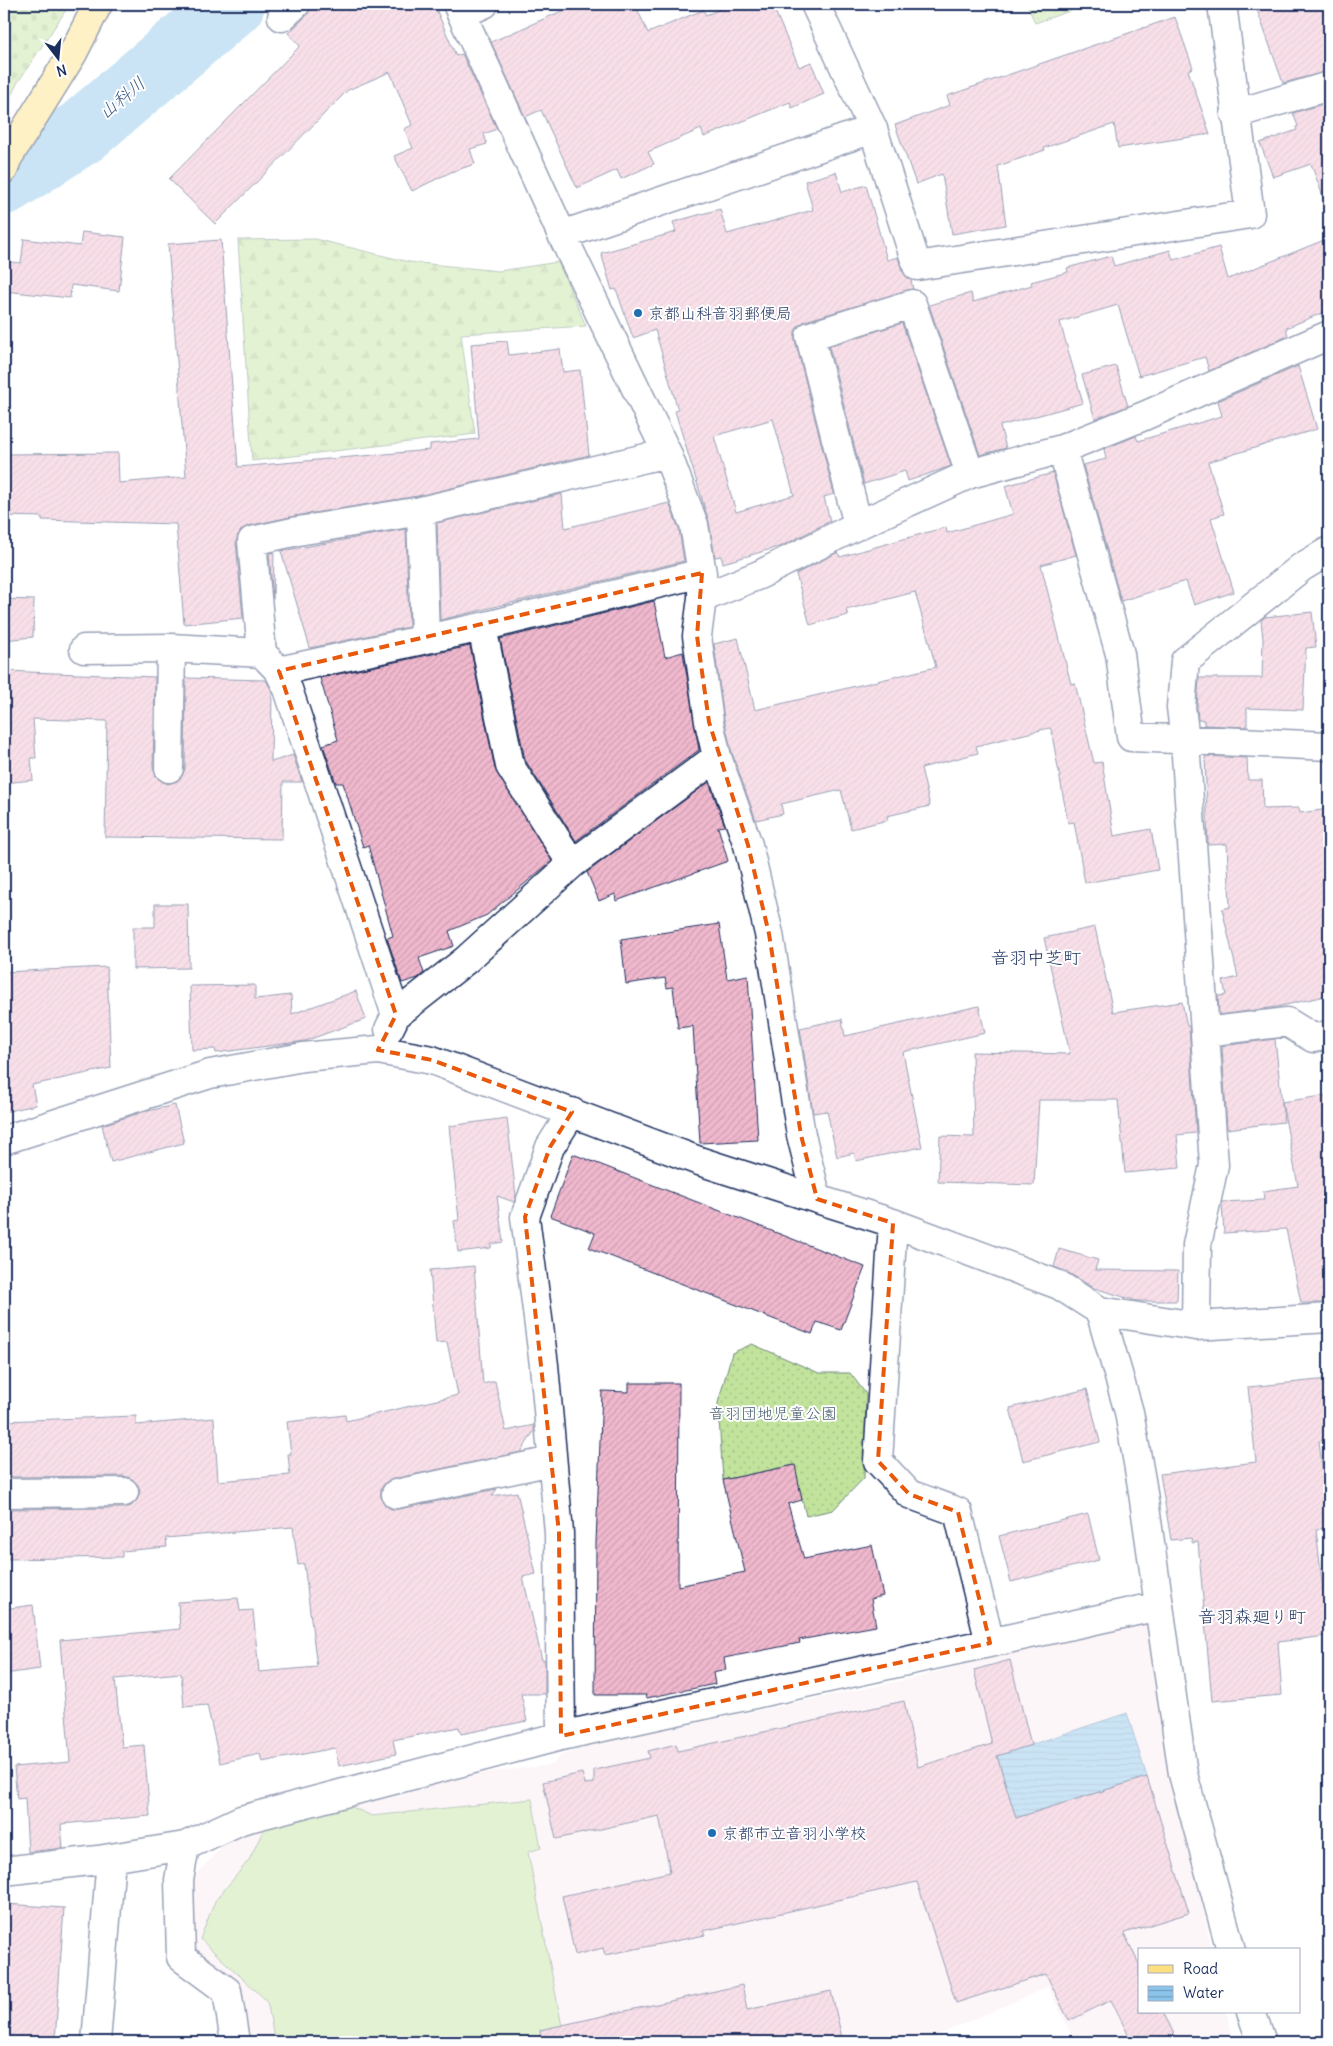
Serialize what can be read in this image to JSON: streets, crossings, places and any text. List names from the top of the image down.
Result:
{
  "districts": ["音羽中芝町", "音羽森廻り町"],
  "water": ["山科川"],
  "parks": ["音羽団地児童公園"],
  "places": ["京都山科音羽郵便局", "京都市立音羽小学校"],
  "legend": ["Road", "Water"],
  "north": "bottom"
}
